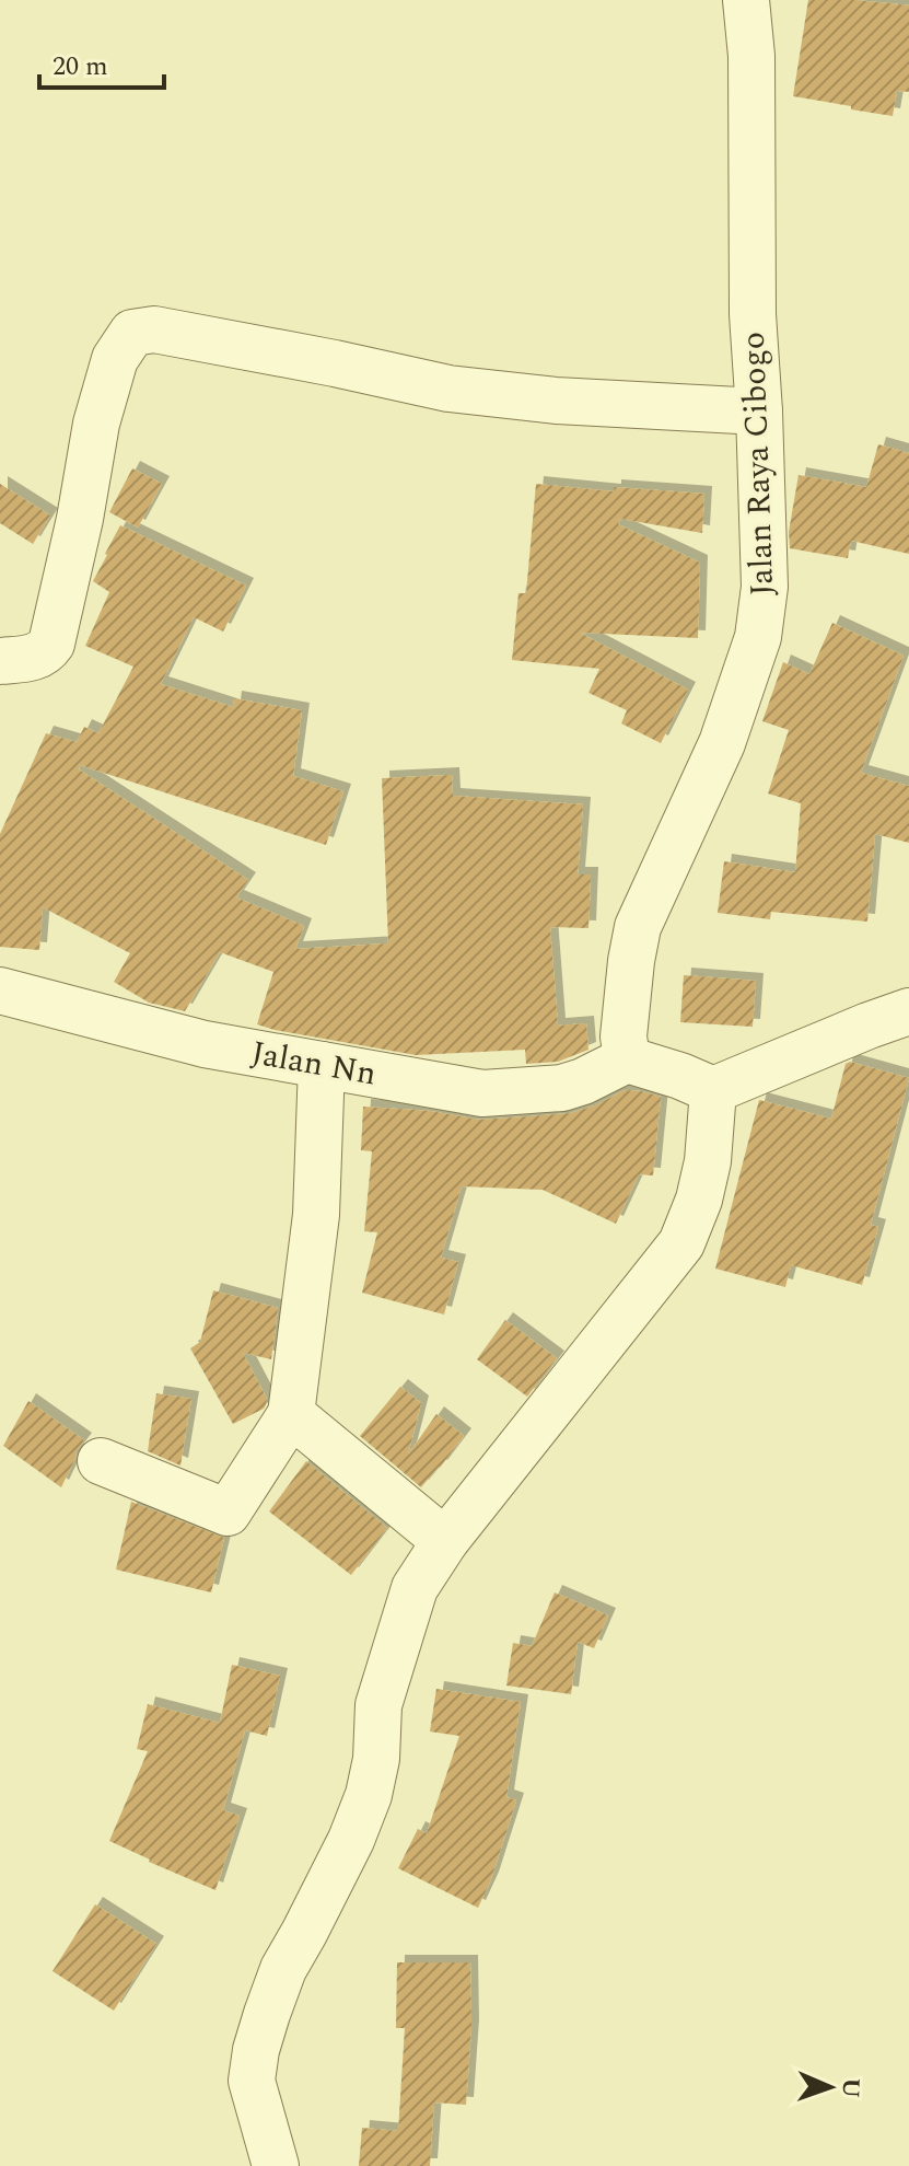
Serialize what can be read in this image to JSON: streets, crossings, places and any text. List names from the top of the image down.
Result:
{
  "streets": {
    "street": ["Jalan Raya Cibogo", "Jalan Nn"]
  },
  "crossings": [
    ["Jalan Raya Cibogo", "Jalan Nn"]
  ],
  "scale_bar": "20 m",
  "north": "right"
}
